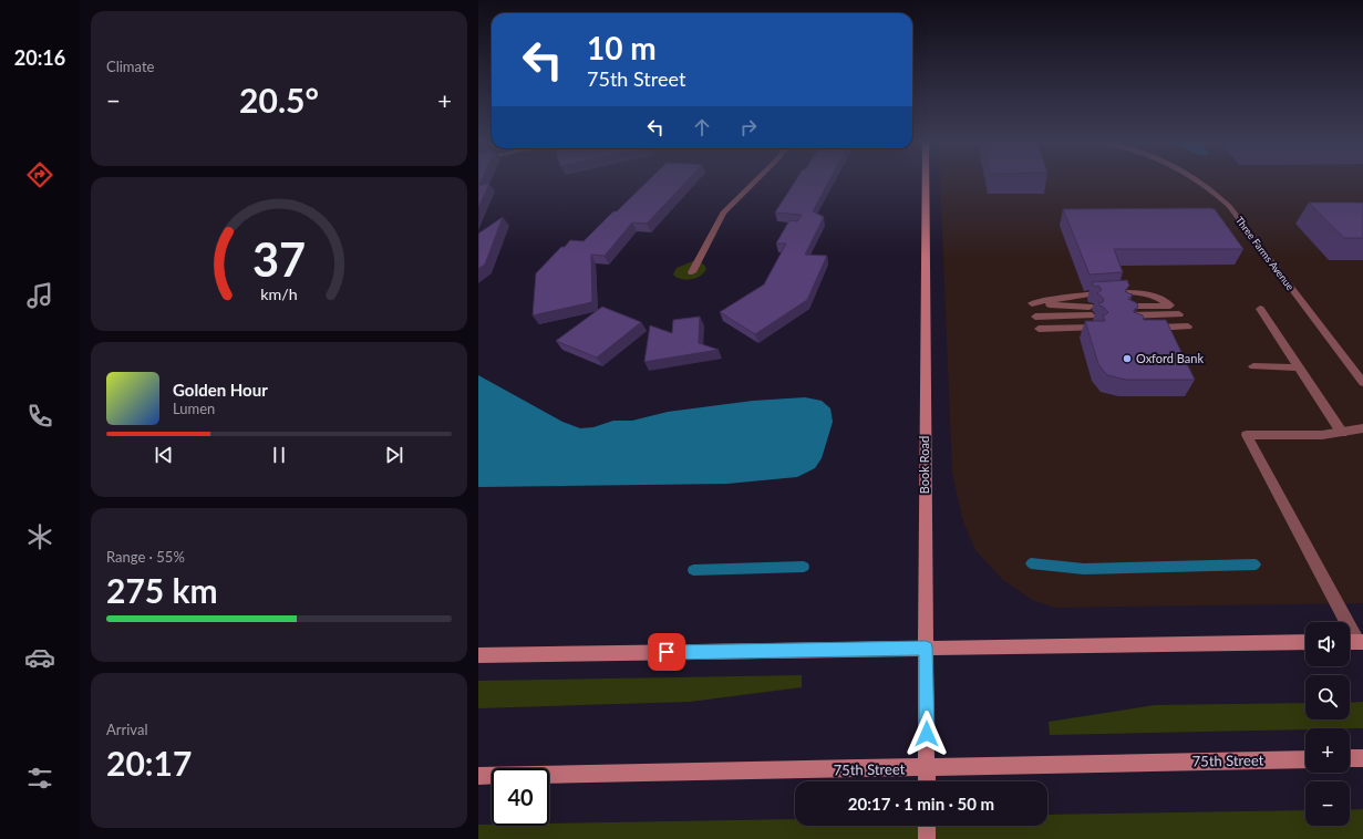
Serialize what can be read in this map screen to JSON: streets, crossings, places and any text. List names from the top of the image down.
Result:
{
  "streets": {
    "main road": ["Book Road", "75th Street"],
    "street": ["Three Farms Avenue"]
  },
  "crossings": [
    ["Book Road", "75th Street"]
  ],
  "places": ["Oxford Bank"],
  "page": {
    "tabs": "20:16",
    "tile": [
      "Climate",
      ["Range · 55%", "275 km"],
      ["Arrival", "20:17"]
    ],
    "turn": ["10 m", "75th Street"],
    "heat": ["−", "20.5°", "+"],
    "song": ["Golden Hour", "Lumen"],
    "map_buttons": ["+", "−"],
    "limit": "40",
    "trip": "20:17 · 1 min · 50 m",
    "gauge": ["37", "km/h"]
  }
}
